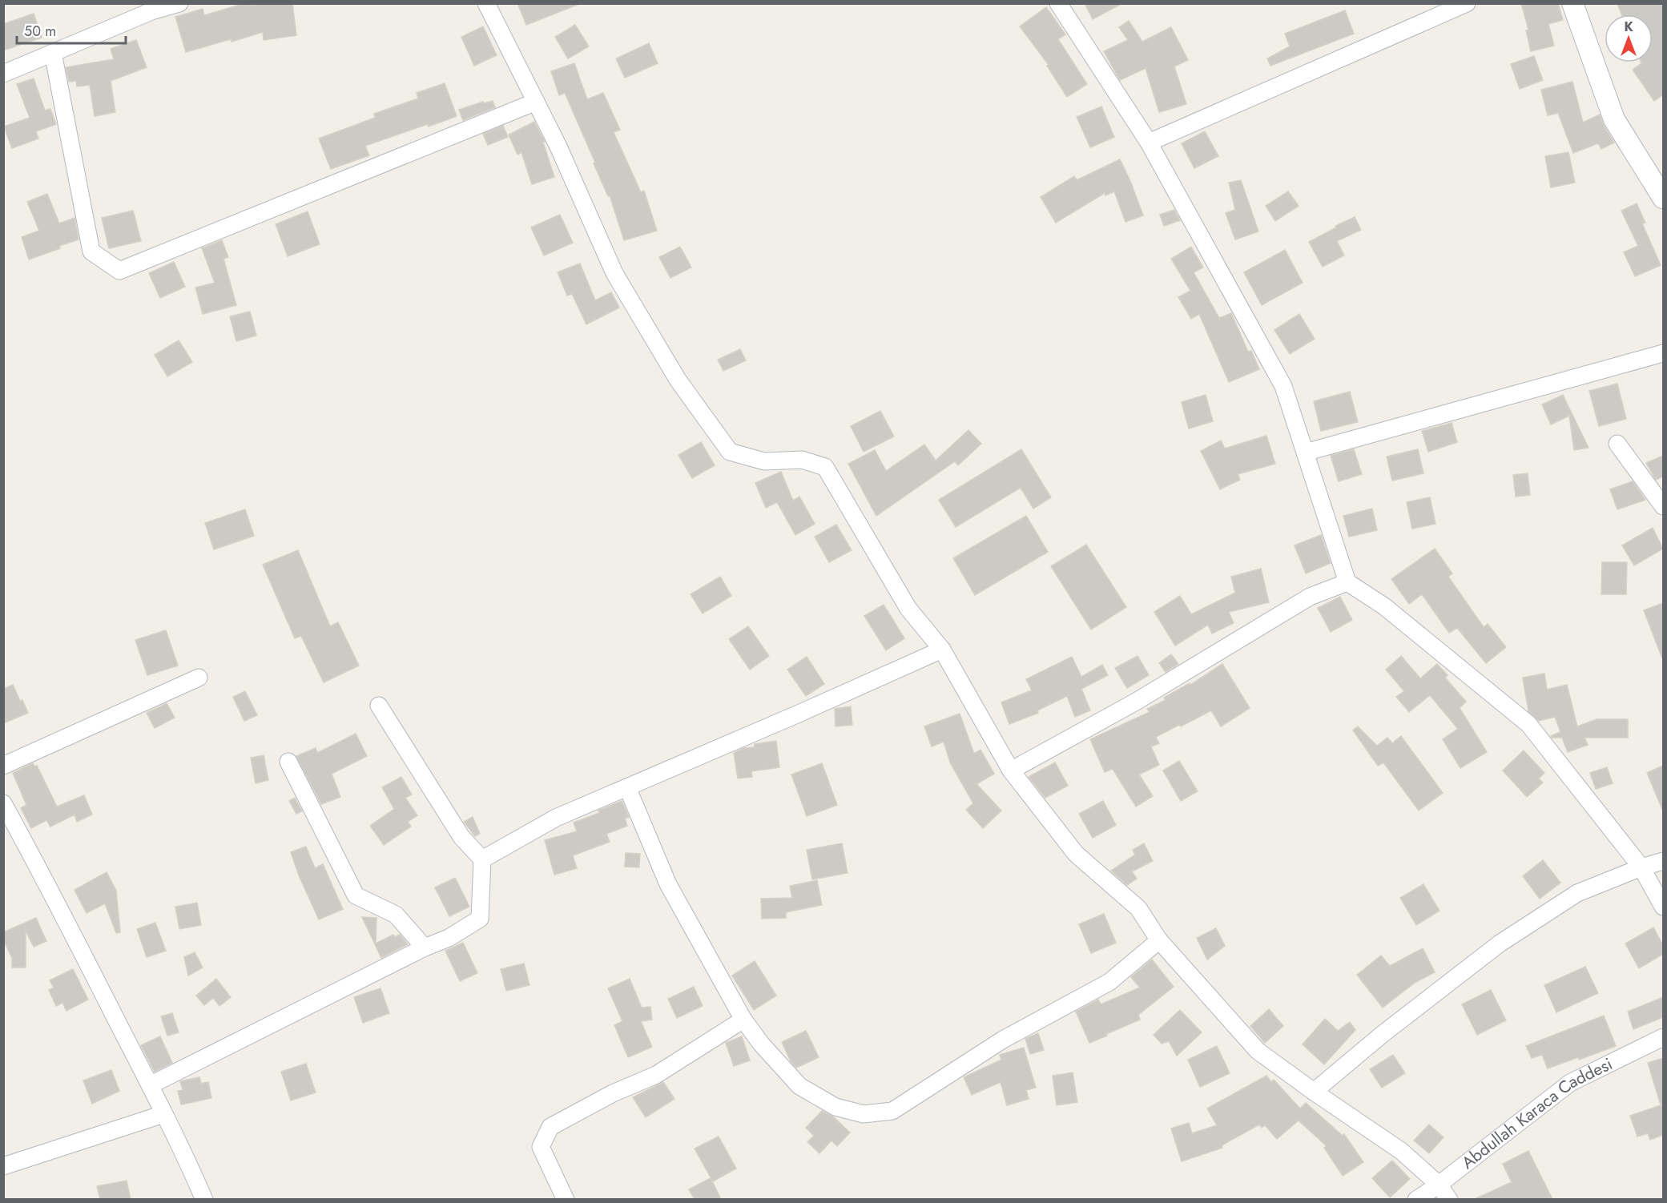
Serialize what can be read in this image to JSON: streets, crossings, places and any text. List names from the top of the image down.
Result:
{
  "streets": {
    "street": ["Abdullah Karaca Caddesi"]
  },
  "scale_bar": "50 m",
  "north": "top"
}
